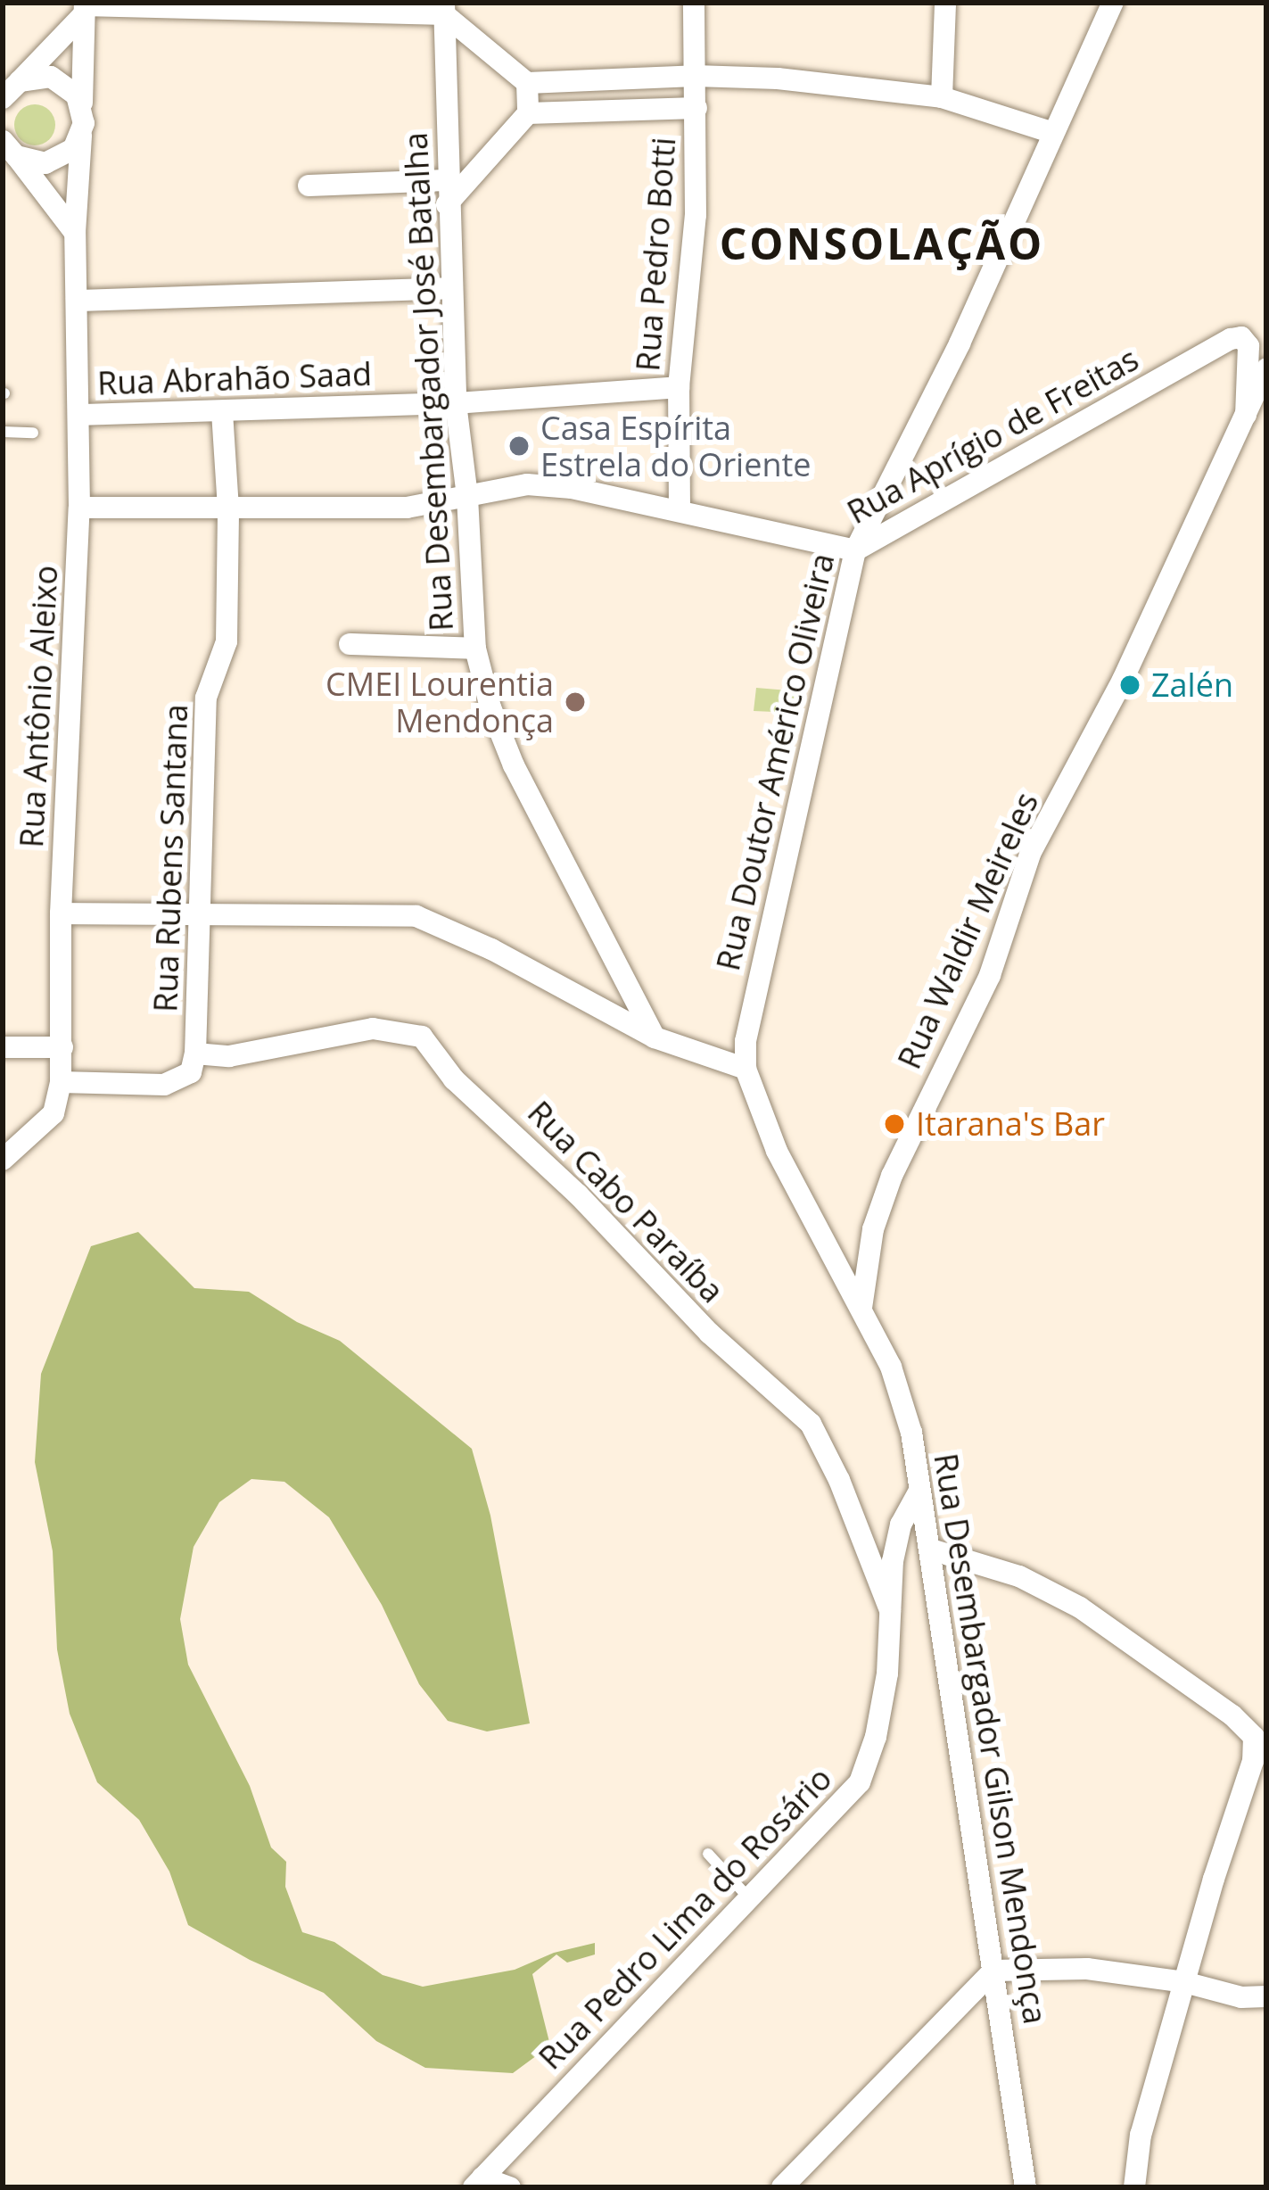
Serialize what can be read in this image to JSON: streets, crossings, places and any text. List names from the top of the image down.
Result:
{
  "streets": {
    "street": [
      "Rua Pedro Botti",
      "Rua Abrahão Saad",
      "Rua Desembargador José Batalha",
      "Rua Aprígio de Freitas",
      "Rua Antônio Aleixo",
      "Rua Doutor Américo Oliveira",
      "Rua Rubens Santana",
      "Rua Waldir Meireles",
      "Rua Cabo Paraíba",
      "Rua Desembargador Gilson Mendonça",
      "Rua Pedro Lima do Rosário"
    ]
  },
  "crossings": [
    ["Rua Pedro Botti", "Rua Abrahão Saad"],
    ["Rua Pedro Botti", "Rua Aprígio de Freitas"],
    ["Rua Abrahão Saad", "Rua Desembargador José Batalha"],
    ["Rua Abrahão Saad", "Rua Antônio Aleixo"],
    ["Rua Abrahão Saad", "Rua Rubens Santana"],
    ["Rua Desembargador José Batalha", "Rua Aprígio de Freitas"],
    ["Rua Aprígio de Freitas", "Rua Antônio Aleixo"],
    ["Rua Aprígio de Freitas", "Rua Doutor Américo Oliveira"],
    ["Rua Aprígio de Freitas", "Rua Rubens Santana"],
    ["Rua Aprígio de Freitas", "Rua Waldir Meireles"],
    ["Rua Rubens Santana", "Rua Cabo Paraíba"],
    ["Rua Waldir Meireles", "Rua Desembargador Gilson Mendonça"],
    ["Rua Cabo Paraíba", "Rua Pedro Lima do Rosário"],
    ["Rua Desembargador Gilson Mendonça", "Rua Pedro Lima do Rosário"]
  ],
  "districts": ["CONSOLAÇÃO"],
  "places": [
    "Casa Espírita Estrela do Oriente",
    "Zalén",
    "CMEI Lourentia Mendonça",
    "Itarana's Bar"
  ]
}
